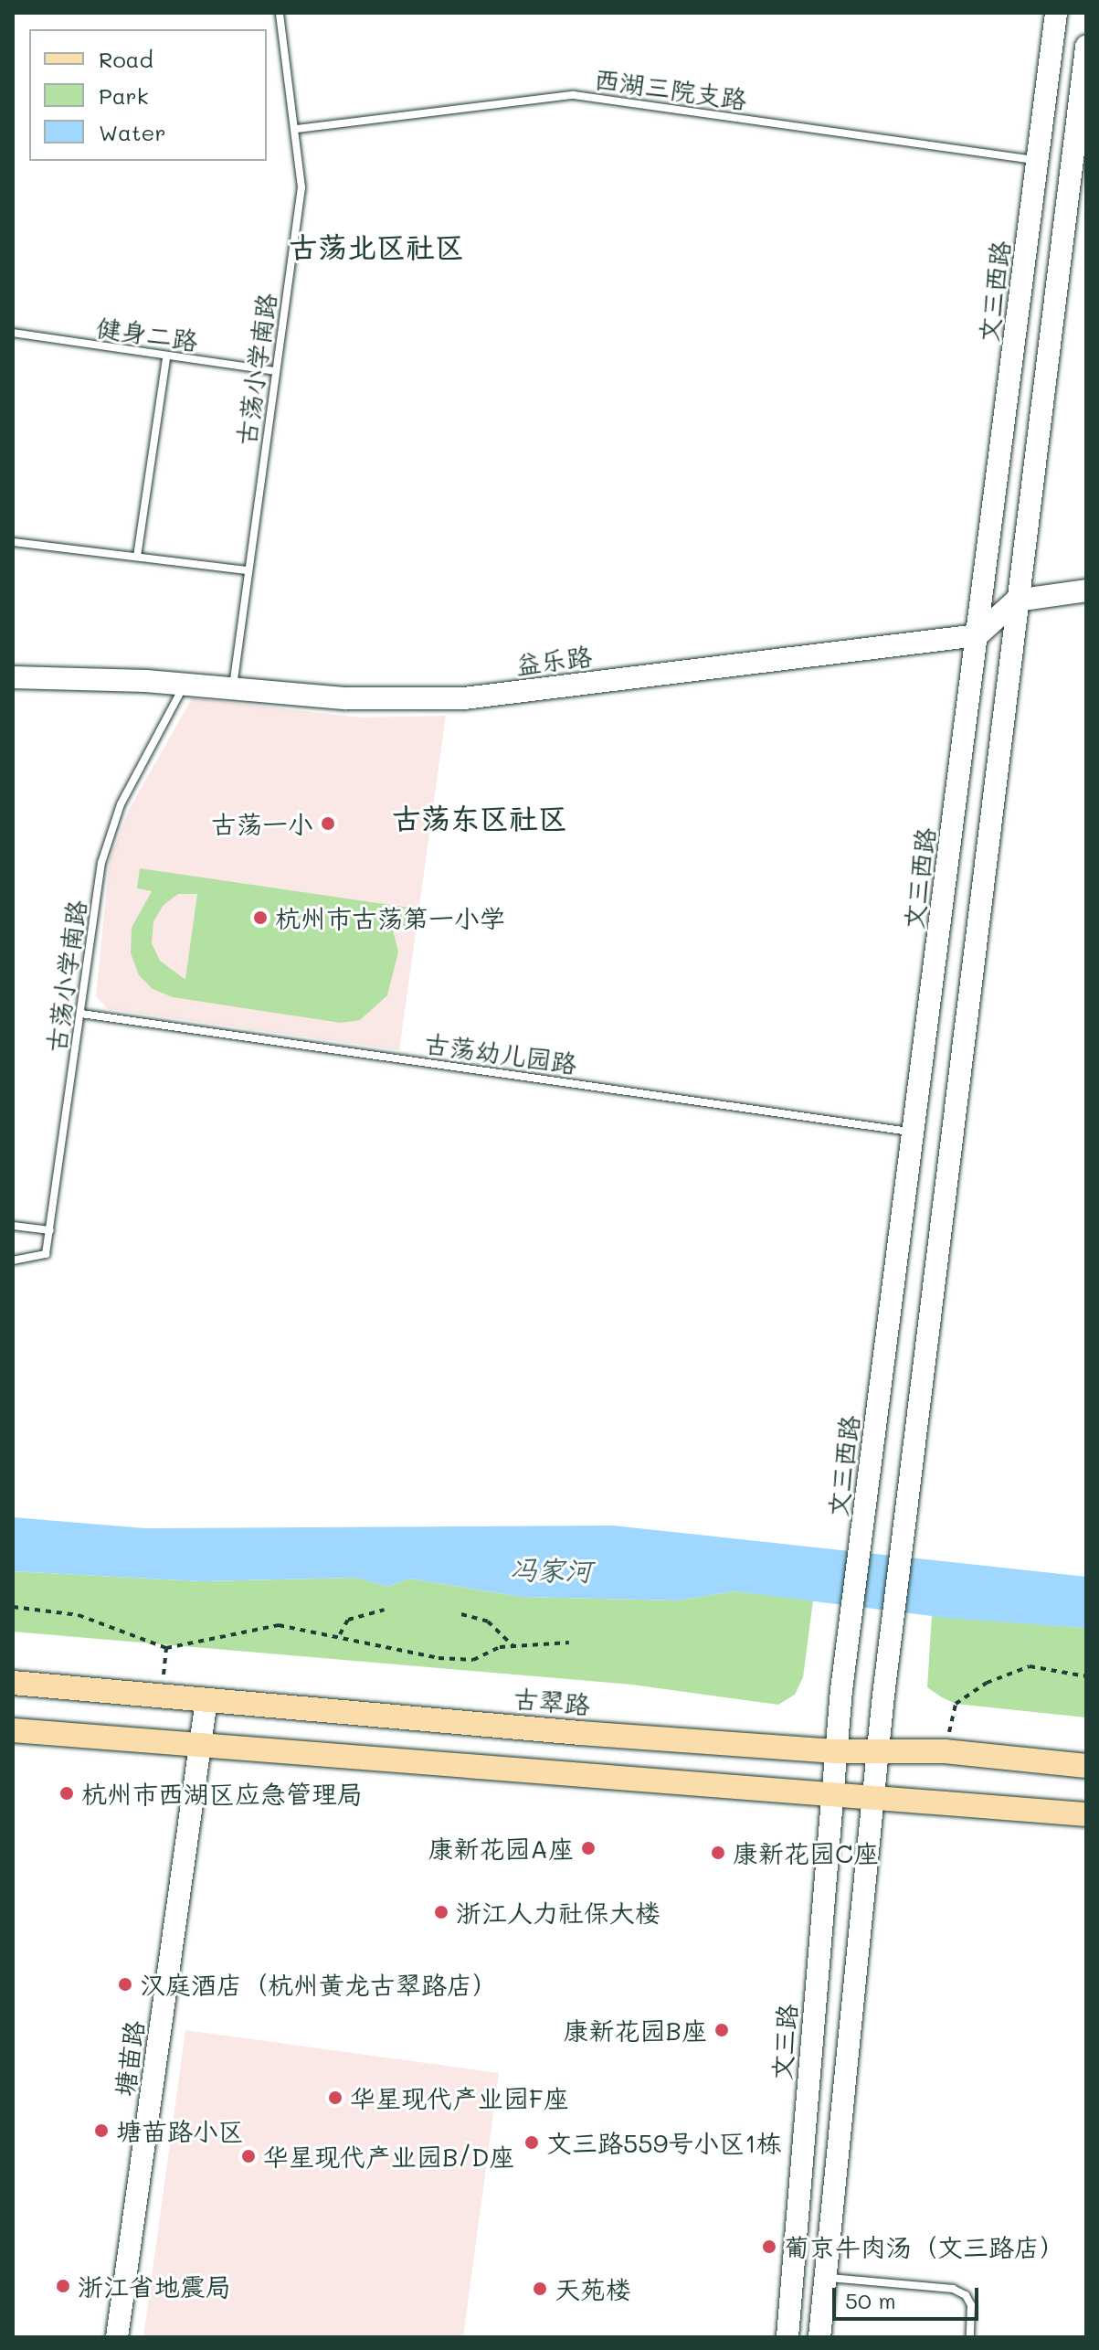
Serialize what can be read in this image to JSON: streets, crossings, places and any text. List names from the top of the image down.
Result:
{
  "streets": {
    "main road": [
      "文三西路",
      "益乐路",
      "古翠路",
      "文三路",
      "塘苗路"
    ],
    "lane": [
      "西湖三院支路",
      "健身二路",
      "古荡小学南路",
      "古荡幼儿园路"
    ]
  },
  "crossings": [
    ["西湖三院支路", "文三西路"],
    ["西湖三院支路", "古荡小学南路"],
    ["文三西路", "益乐路"],
    ["文三西路", "古荡幼儿园路"],
    ["文三西路", "古翠路"],
    ["文三西路", "文三路"],
    ["健身二路", "古荡小学南路"],
    ["古荡小学南路", "益乐路"],
    ["古荡小学南路", "古荡幼儿园路"],
    ["古翠路", "文三路"],
    ["古翠路", "塘苗路"]
  ],
  "districts": ["古荡北区社区", "古荡东区社区"],
  "water": ["冯家河"],
  "places": [
    "古荡一小",
    "杭州市古荡第一小学",
    "杭州市西湖区应急管理局",
    "康新花园A座",
    "康新花园C座",
    "浙江人力社保大楼",
    "汉庭酒店（杭州黄龙古翠路店）",
    "康新花园B座",
    "华星现代产业园F座",
    "塘苗路小区",
    "文三路559号小区1栋",
    "华星现代产业园B/D座",
    "葡京牛肉汤（文三路店）",
    "浙江省地震局",
    "天苑楼"
  ],
  "legend": ["Road", "Park", "Water"],
  "scale_bar": "50 m"
}
